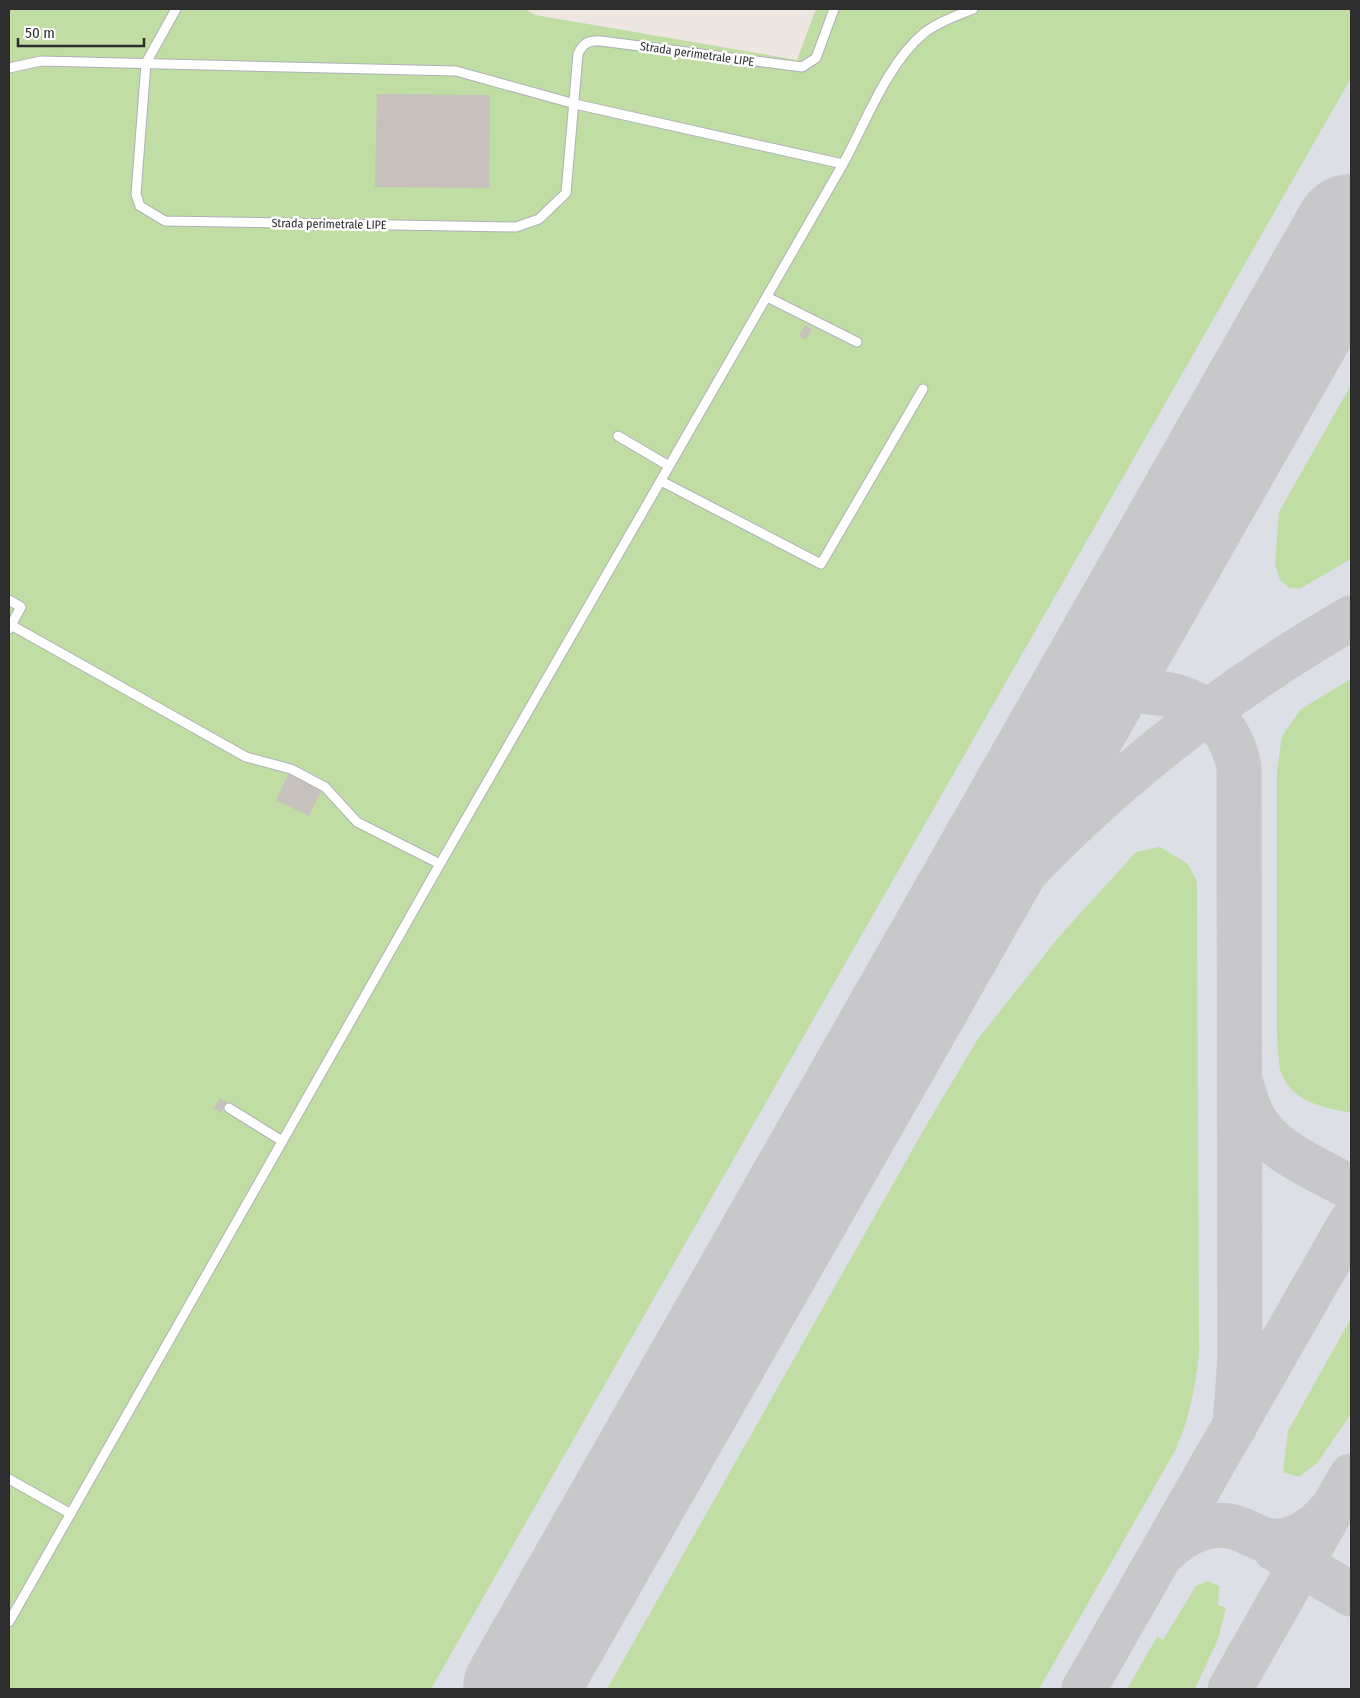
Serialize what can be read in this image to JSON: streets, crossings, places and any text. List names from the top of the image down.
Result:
{
  "streets": {
    "lane": ["Strada perimetrale LIPE"]
  },
  "scale_bar": "50 m"
}
